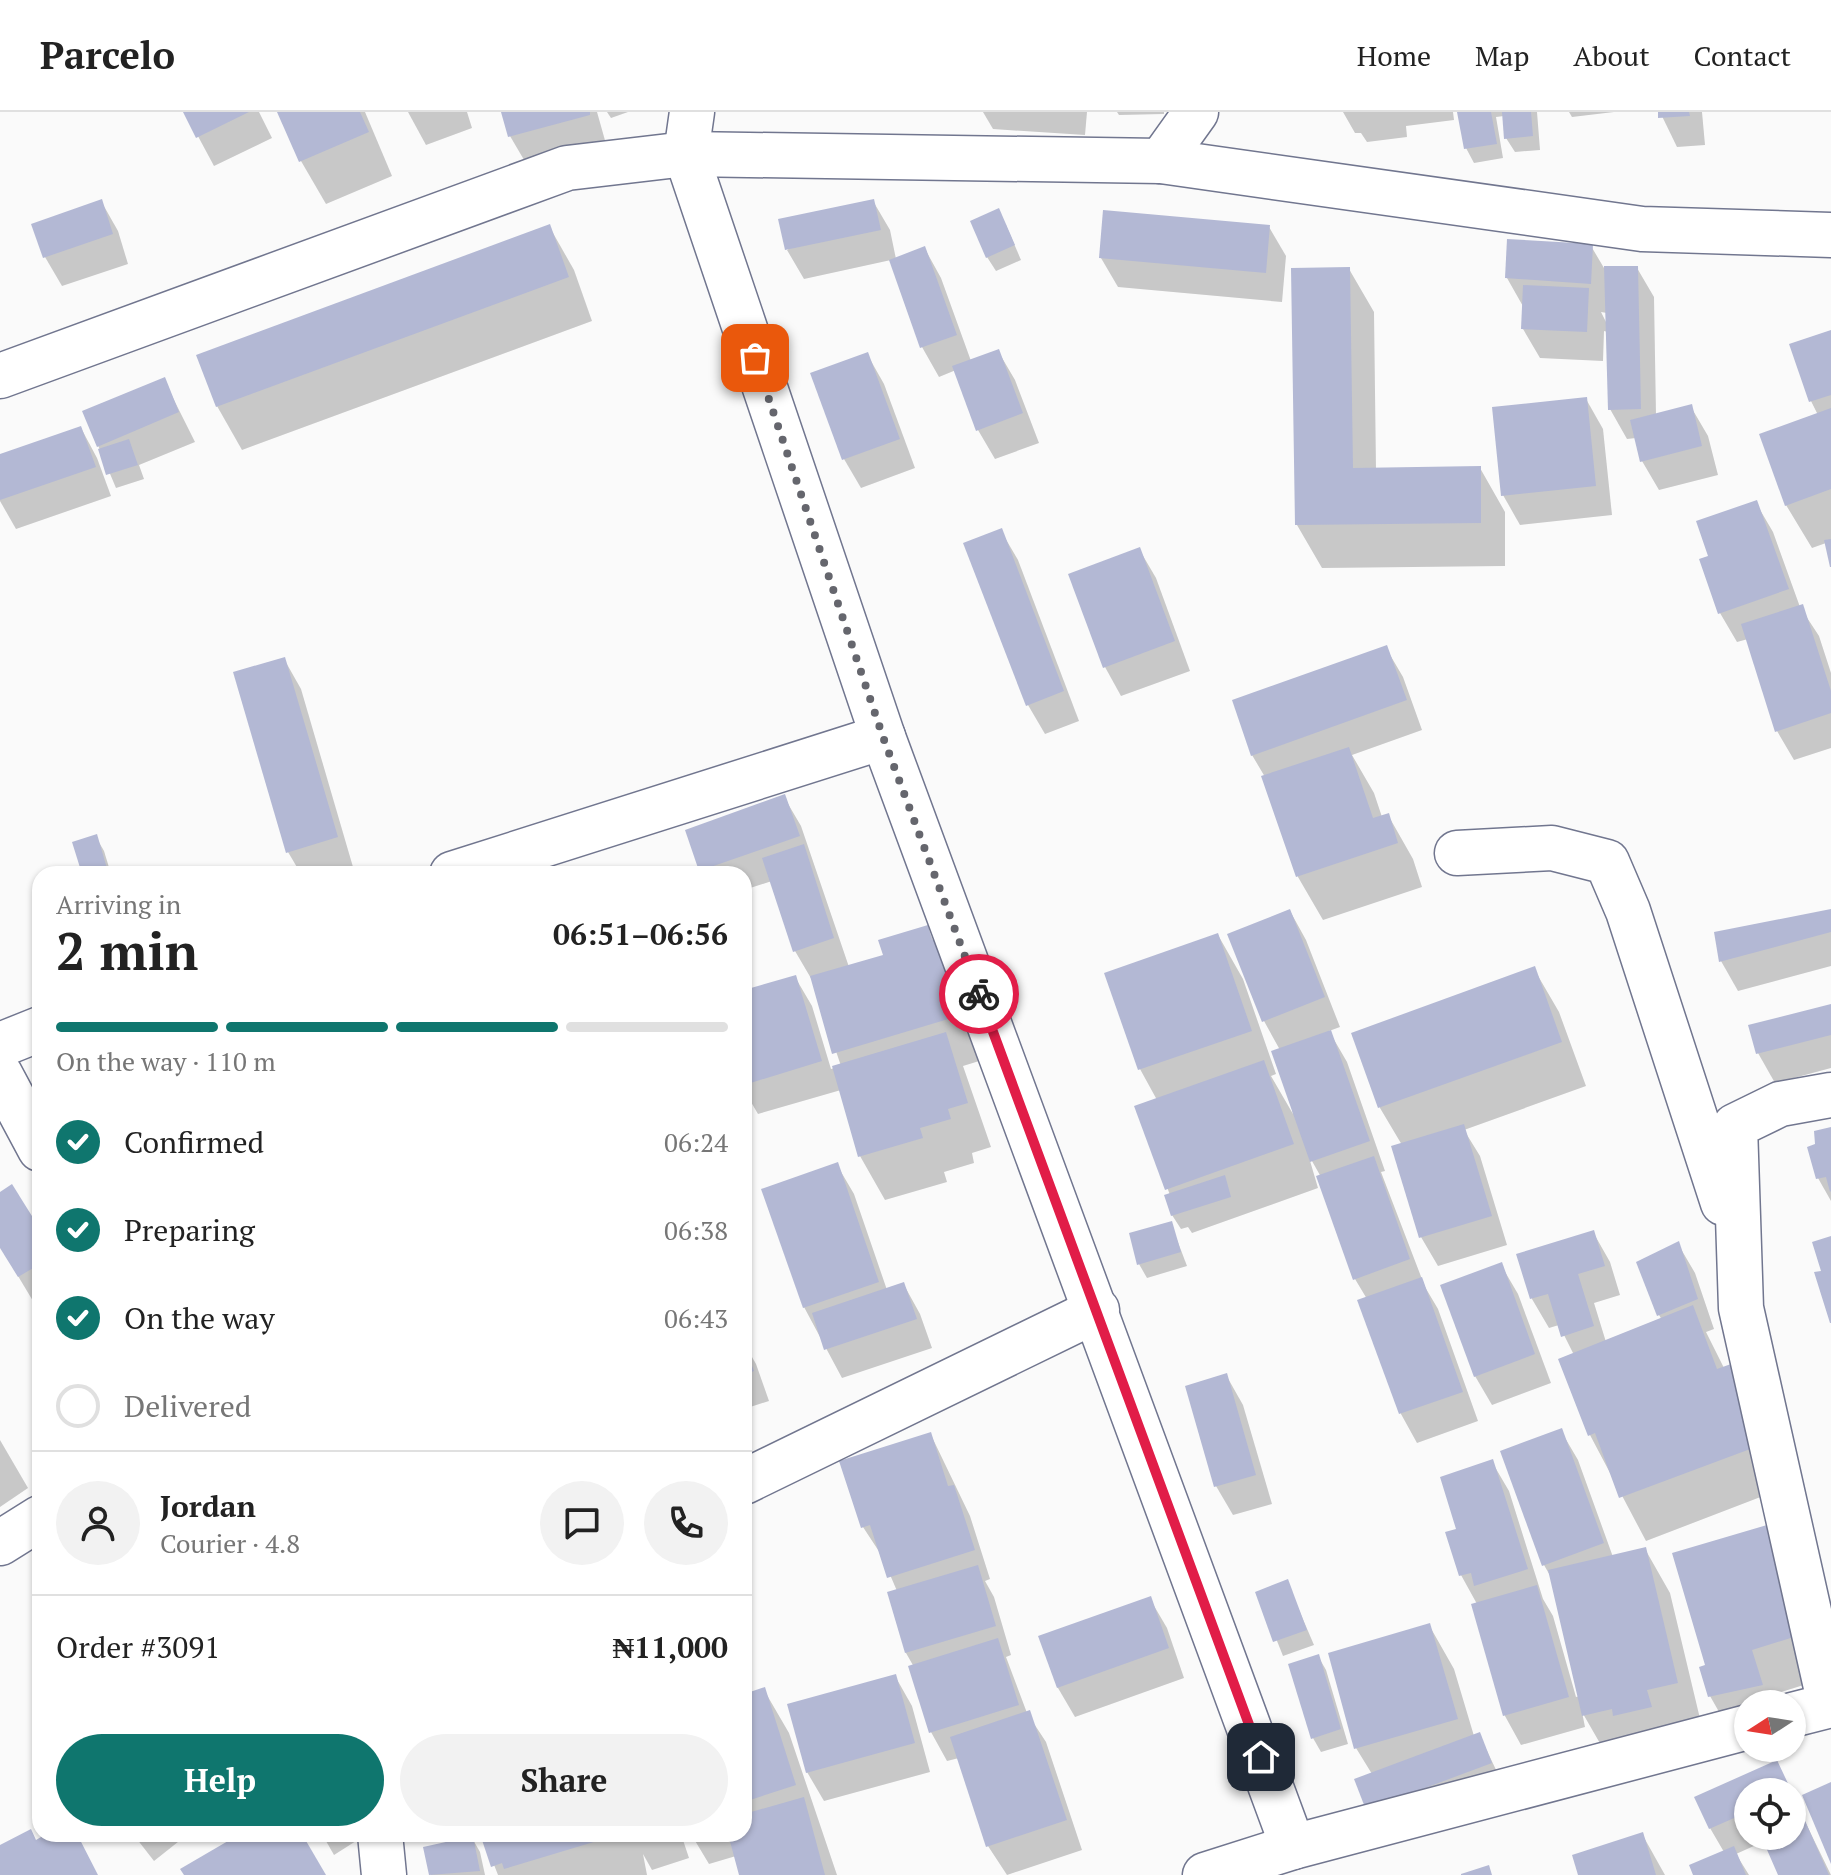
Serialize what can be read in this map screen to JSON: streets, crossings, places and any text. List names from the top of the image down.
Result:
{
  "north": "left",
  "page": {
    "header": "Parcelo",
    "nav": [
      "Home",
      "Map",
      "About",
      "Contact"
    ],
    "heading": ["2 min", "Arriving in", "06:51–06:56"],
    "panel": [
      "Jordan",
      "Courier · 4.8",
      "Order #3091",
      "₦11,000"
    ],
    "bar": "On the way · 110 m",
    "list": [
      ["Confirmed", "06:24"],
      ["Preparing", "06:38"],
      ["On the way", "06:43"],
      "Delivered"
    ],
    "buttons": ["Help", "Share"]
  }
}
